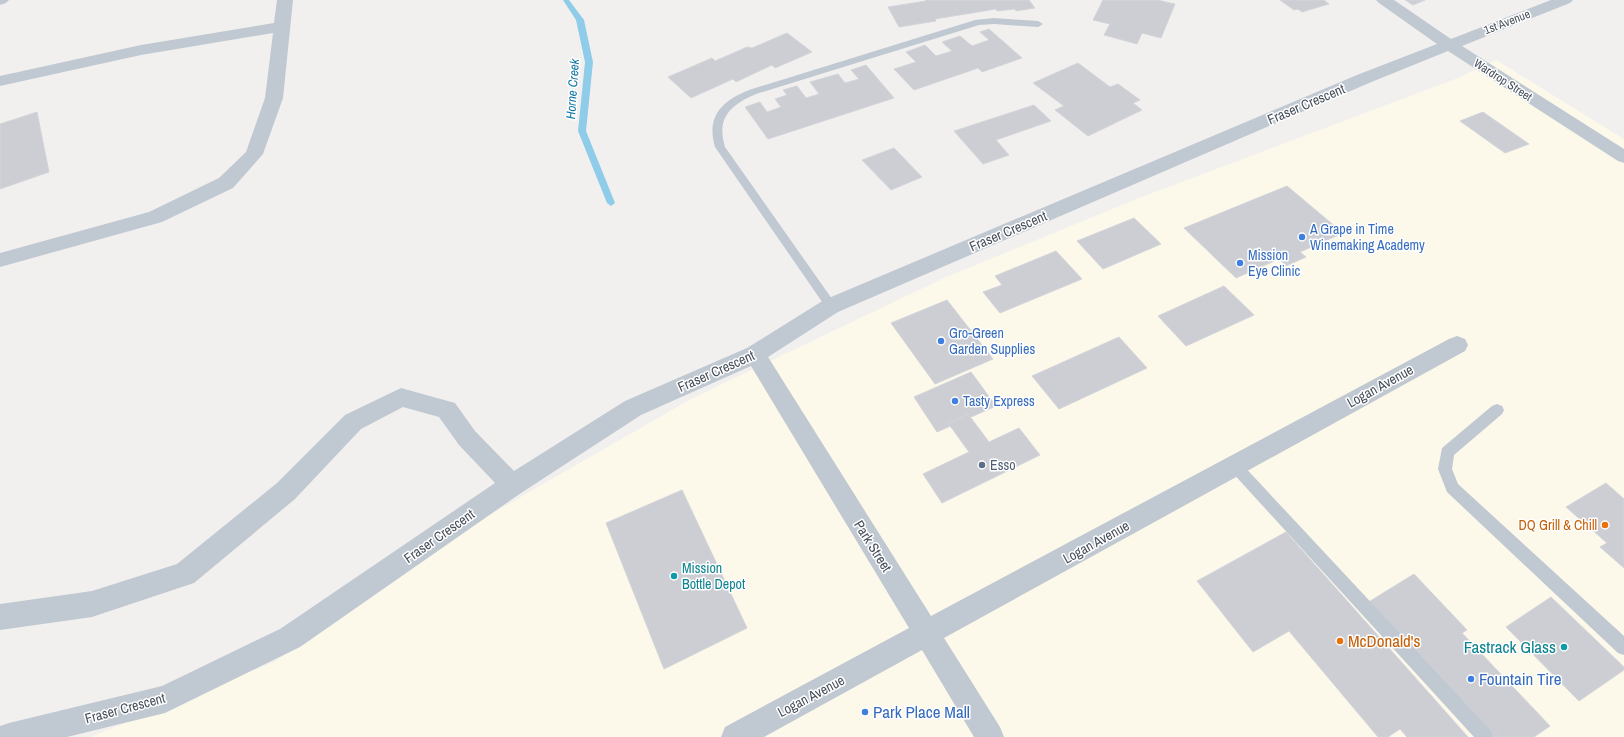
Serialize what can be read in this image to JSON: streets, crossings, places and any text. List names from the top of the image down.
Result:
{
  "streets": {
    "street": [
      "1st Avenue",
      "Wardrop Street",
      "Fraser Crescent",
      "Logan Avenue",
      "Park Street"
    ]
  },
  "crossings": [
    ["1st Avenue", "Wardrop Street"],
    ["1st Avenue", "Fraser Crescent"],
    ["Wardrop Street", "Fraser Crescent"],
    ["Fraser Crescent", "Park Street"],
    ["Logan Avenue", "Park Street"]
  ],
  "water": ["Horne Creek"],
  "places": [
    "A Grape in Time Winemaking Academy",
    "Mission Eye Clinic",
    "Gro-Green Garden Supplies",
    "Tasty Express",
    "Esso",
    "DQ Grill & Chill",
    "Mission Bottle Depot",
    "McDonald's",
    "Fastrack Glass",
    "Fountain Tire",
    "Park Place Mall"
  ]
}
